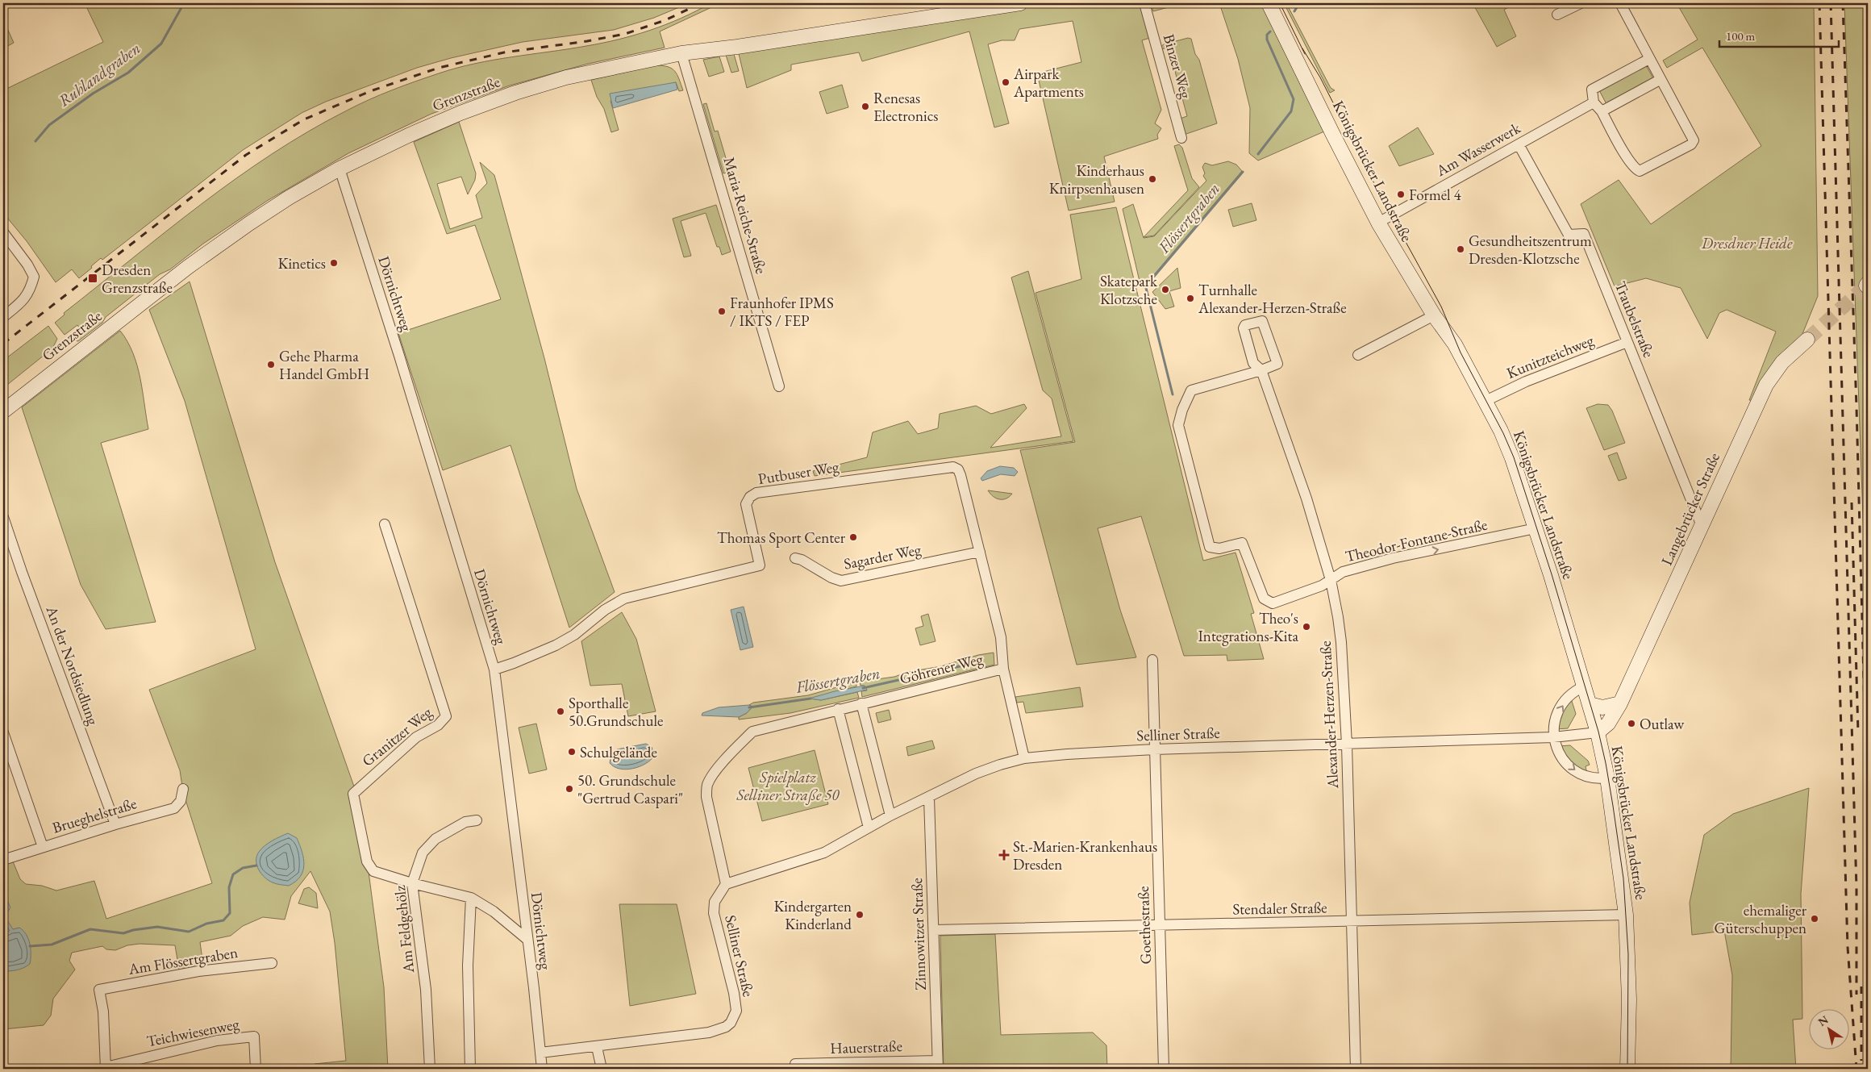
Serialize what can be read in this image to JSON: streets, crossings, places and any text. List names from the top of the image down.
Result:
{
  "streets": {
    "main road": ["Grenzstraße", "Königsbrücker Landstraße", "Langebrücker Straße"],
    "street": [
      "Binzer Weg",
      "Am Wasserwerk",
      "Maria-Reiche-Straße",
      "Dörnichtweg",
      "Traubelstraße",
      "Kunitzteichweg",
      "Putbuser Weg",
      "Theodor-Fontane-Straße",
      "Sagarder Weg",
      "An der Nordsiedlung",
      "Göhrener Weg",
      "Alexander-Herzen-Straße",
      "Selliner Straße",
      "Granitzer Weg",
      "Brueghelstraße",
      "Stendaler Straße",
      "Goethestraße",
      "Am Feldgehölz",
      "Zinnowitzer Straße",
      "Am Flössertgraben",
      "Teichwiesenweg",
      "Hauerstraße"
    ]
  },
  "crossings": [
    ["Grenzstraße", "Maria-Reiche-Straße"],
    ["Grenzstraße", "Dörnichtweg"],
    ["Am Wasserwerk", "Königsbrücker Landstraße"],
    ["Am Wasserwerk", "Traubelstraße"],
    ["Königsbrücker Landstraße", "Kunitzteichweg"],
    ["Königsbrücker Landstraße", "Langebrücker Straße"],
    ["Königsbrücker Landstraße", "Theodor-Fontane-Straße"],
    ["Königsbrücker Landstraße", "Stendaler Straße"],
    ["Dörnichtweg", "Putbuser Weg"],
    ["Dörnichtweg", "Selliner Straße"],
    ["Dörnichtweg", "Granitzer Weg"],
    ["Traubelstraße", "Kunitzteichweg"],
    ["Traubelstraße", "Langebrücker Straße"],
    ["Putbuser Weg", "Sagarder Weg"],
    ["Putbuser Weg", "Göhrener Weg"],
    ["Theodor-Fontane-Straße", "Alexander-Herzen-Straße"],
    ["An der Nordsiedlung", "Brueghelstraße"],
    ["Göhrener Weg", "Selliner Straße"],
    ["Alexander-Herzen-Straße", "Selliner Straße"],
    ["Alexander-Herzen-Straße", "Stendaler Straße"],
    ["Selliner Straße", "Goethestraße"],
    ["Selliner Straße", "Zinnowitzer Straße"],
    ["Granitzer Weg", "Am Feldgehölz"],
    ["Stendaler Straße", "Goethestraße"],
    ["Stendaler Straße", "Zinnowitzer Straße"],
    ["Zinnowitzer Straße", "Hauerstraße"],
    ["Am Flössertgraben", "Teichwiesenweg"]
  ],
  "one_way": ["Theodor-Fontane-Straße"],
  "water": ["Ruhlandgraben", "Flössertgraben"],
  "parks": ["Dresdner Heide", "Spielplatz Selliner Straße 50"],
  "places": {
    "other": [
      "Airpark Apartments",
      "Renesas Electronics",
      "Kinderhaus Knirpsenhausen",
      "Formel 4",
      "Gesundheitszentrum Dresden-Klotzsche",
      "Kinetics",
      "Skatepark Klotzsche",
      "Turnhalle Alexander-Herzen-Straße",
      "Fraunhofer IPMS / IKTS / FEP",
      "Gehe Pharma Handel GmbH",
      "Thomas Sport Center",
      "Theo's Integrations-Kita",
      "Sporthalle 50.Grundschule",
      "Outlaw",
      "Schulgelände",
      "50. Grundschule \"Gertrud Caspari\"",
      "Kindergarten Kinderland",
      "ehemaliger Güterschuppen"
    ],
    "transit": ["Dresden Grenzstraße"],
    "health": ["St.-Marien-Krankenhaus Dresden"]
  },
  "scale_bar": "100 m",
  "north": "top left"
}
